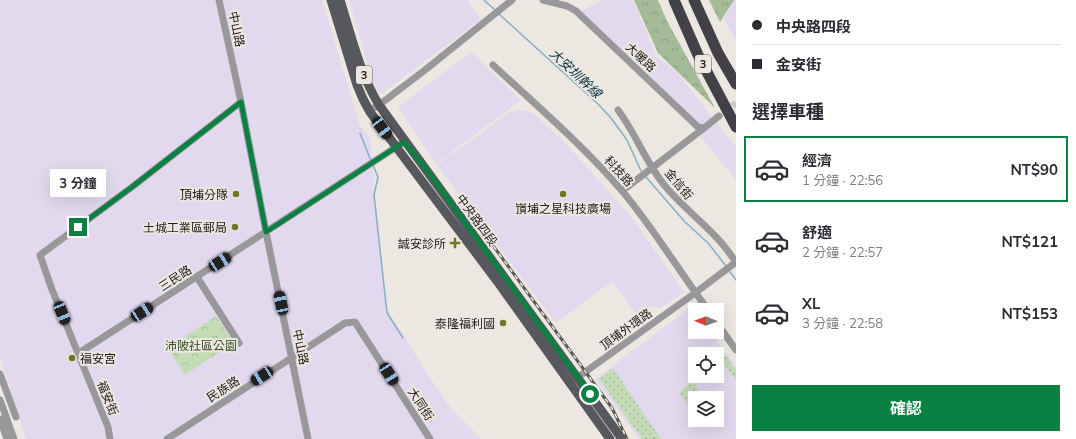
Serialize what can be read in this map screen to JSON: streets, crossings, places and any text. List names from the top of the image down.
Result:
{
  "streets": {
    "highway": ["3"],
    "main road": ["中央路四段"],
    "street": [
      "中山路",
      "大暖路",
      "科技路",
      "金信街",
      "三民路",
      "頂埔外環路",
      "民族路",
      "福安街",
      "大同街"
    ]
  },
  "crossings": [
    ["中山路", "三民路"],
    ["中山路", "民族路"],
    ["中山路", "福安街"],
    ["中山路", "大同街"],
    ["科技路", "頂埔外環路"],
    ["金信街", "頂埔外環路"],
    ["中央路四段", "三民路"],
    ["中央路四段", "頂埔外環路"],
    ["三民路", "福安街"],
    ["民族路", "大同街"]
  ],
  "water": ["大安圳幹線"],
  "parks": ["沛陂社區公園"],
  "places": {
    "other": [
      "頂埔分隊",
      "嵿埔之星科技廣場",
      "土城工業區郵局",
      "泰隆福利國",
      "福安宮"
    ],
    "health": ["誠安診所"]
  },
  "north": "left",
  "page": {
    "banner": ["中央路四段", "金安街"],
    "heading": "選擇車種",
    "list": [
      {
        "name": "經濟",
        "note": "1 分鐘 · 22:56",
        "value": "NT$90"
      },
      {
        "name": "舒適",
        "note": "2 分鐘 · 22:57",
        "value": "NT$121"
      },
      {
        "name": "XL",
        "note": "3 分鐘 · 22:58",
        "value": "NT$153"
      }
    ],
    "bubble": "3 分鐘",
    "buttons": "確認"
  }
}
